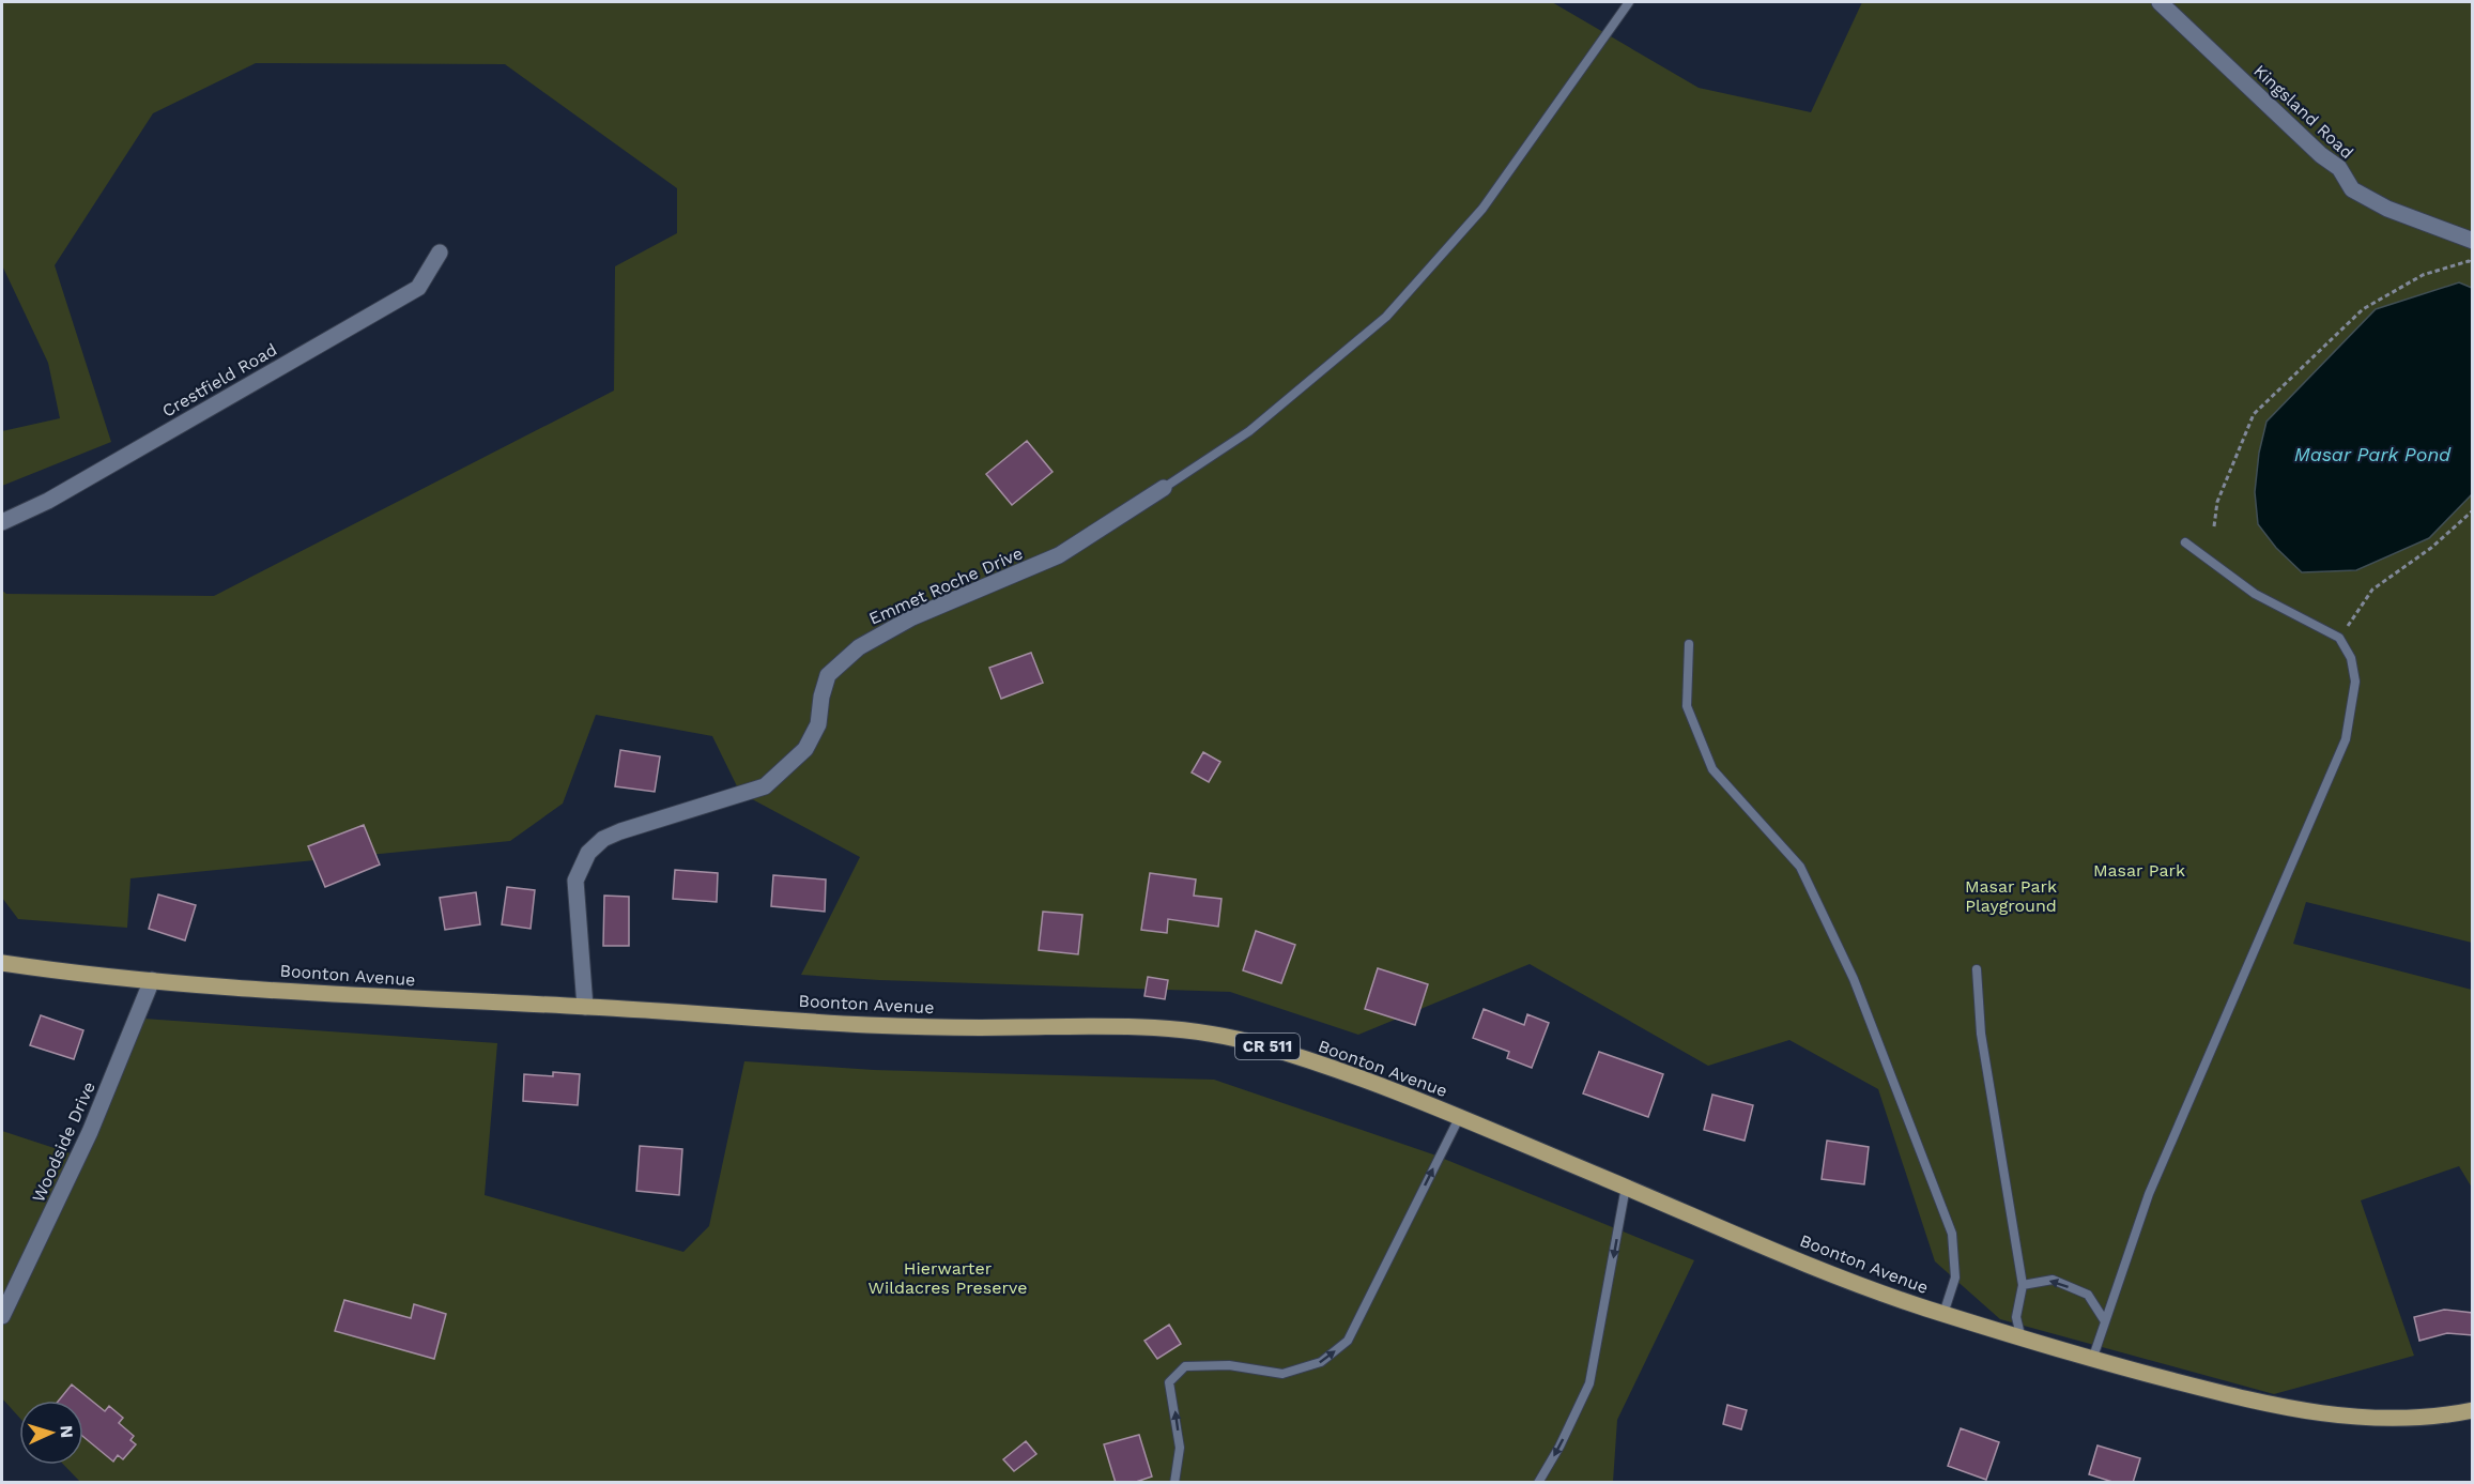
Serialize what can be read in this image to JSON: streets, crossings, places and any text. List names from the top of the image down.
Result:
{
  "streets": {
    "main road": ["Boonton Avenue", "CR 511"],
    "street": [
      "Kingsland Road",
      "Crestfield Road",
      "Emmet Roche Drive",
      "Woodside Drive"
    ]
  },
  "crossings": [
    ["Emmet Roche Drive", "Boonton Avenue"],
    ["Boonton Avenue", "Woodside Drive"]
  ],
  "water": ["Masar Park Pond"],
  "parks": ["Masar Park", "Masar Park Playground", "Hierwarter Wildacres Preserve"],
  "north": "right"
}
